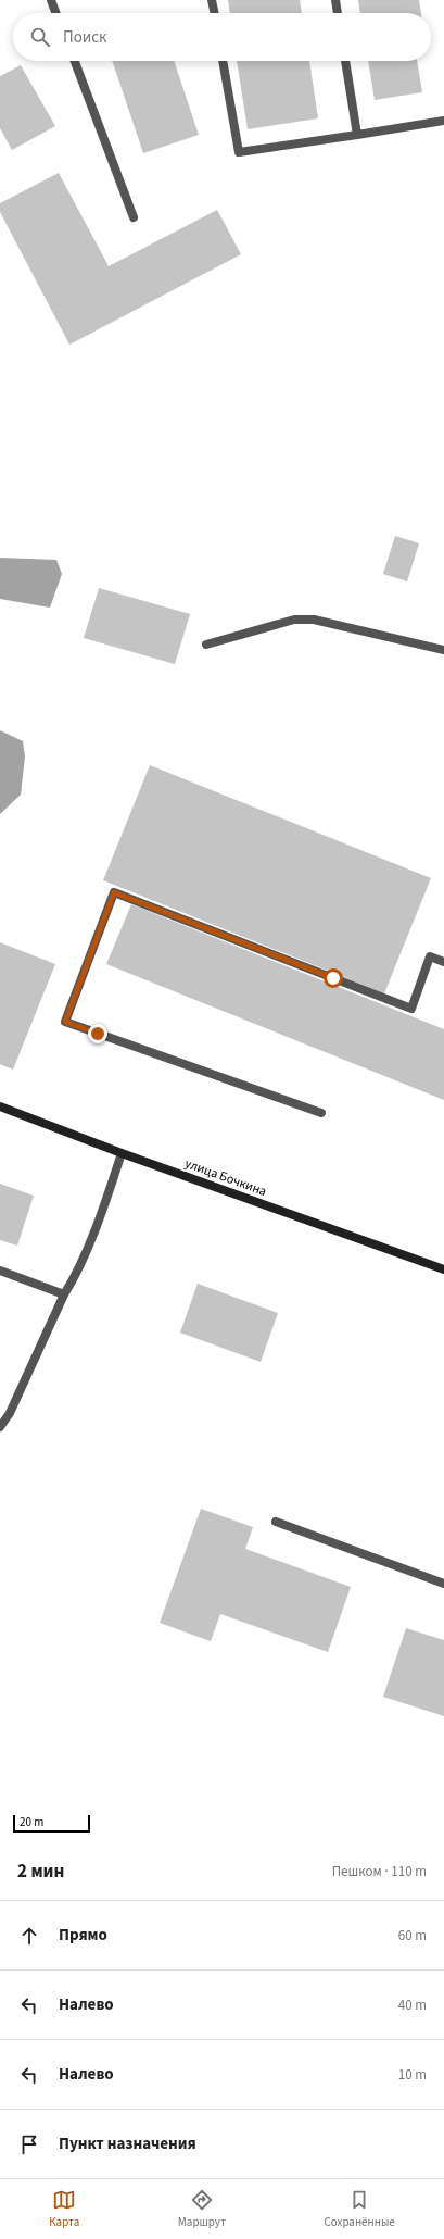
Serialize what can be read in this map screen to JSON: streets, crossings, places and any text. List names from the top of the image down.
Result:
{
  "streets": {
    "street": ["улица Бочкина"]
  },
  "scale_bar": "20 m",
  "page": {
    "search": "Поиск",
    "scale": "20 m",
    "heading": ["2 мин", "Пешком · 110 m"],
    "list": [
      ["Прямо", "60 m"],
      ["Налево", "40 m"],
      ["Налево", "10 m"],
      "Пункт назначения"
    ],
    "nav": ["Карта", "Маршрут", "Сохранённые"]
  }
}
